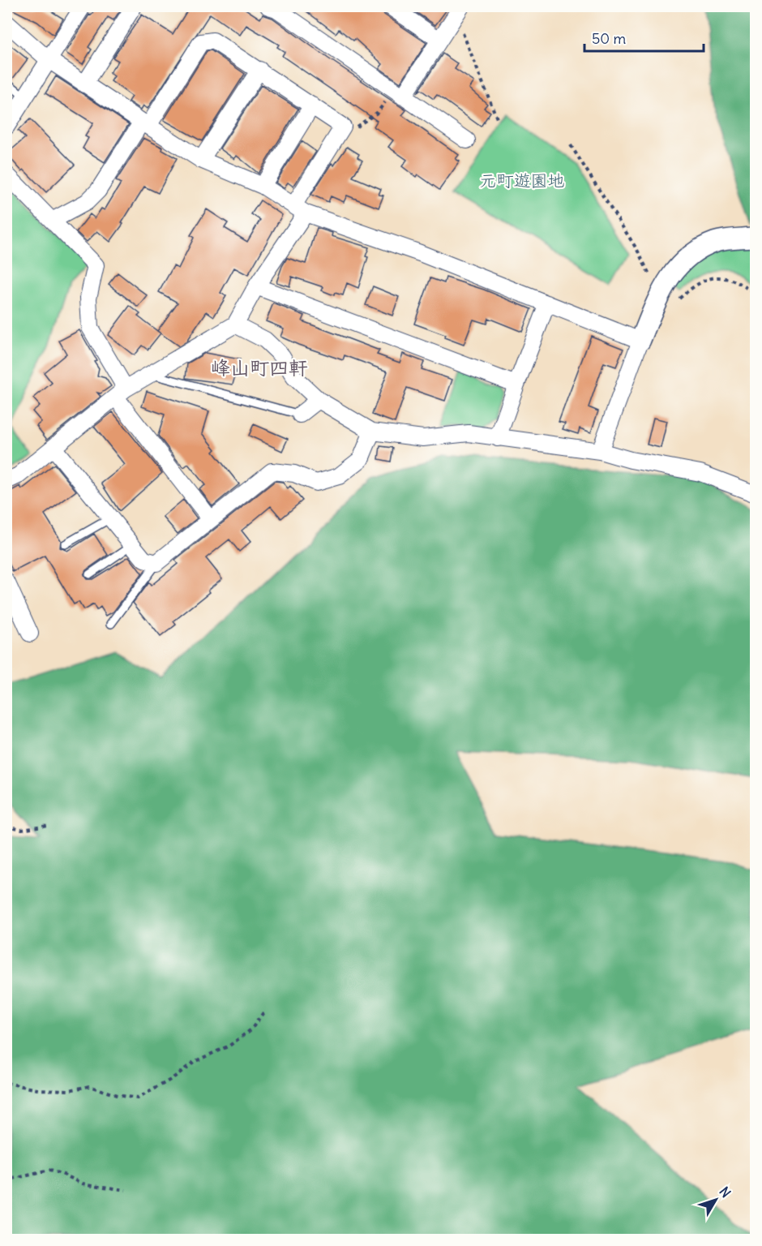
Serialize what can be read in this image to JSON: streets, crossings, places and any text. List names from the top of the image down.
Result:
{
  "districts": ["峰山町四軒"],
  "parks": ["元町遊園地"],
  "scale_bar": "50 m",
  "north": "top right"
}
